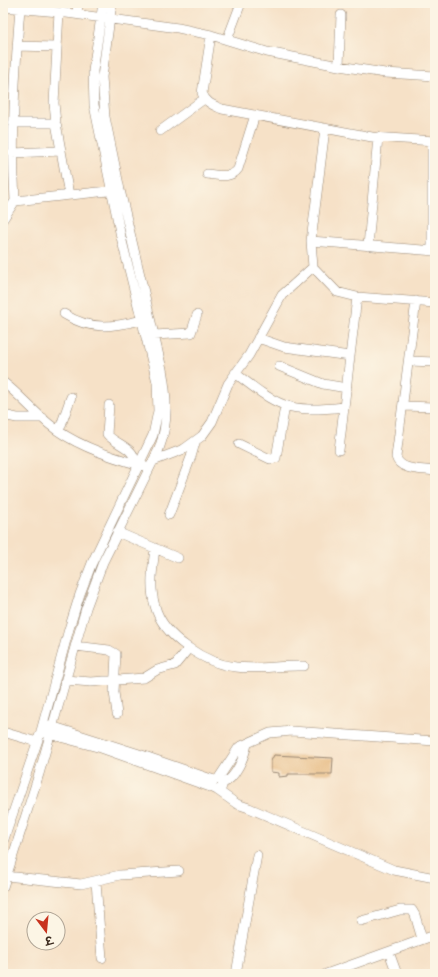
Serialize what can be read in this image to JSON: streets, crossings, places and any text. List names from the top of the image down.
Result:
{
  "north": "bottom"
}
